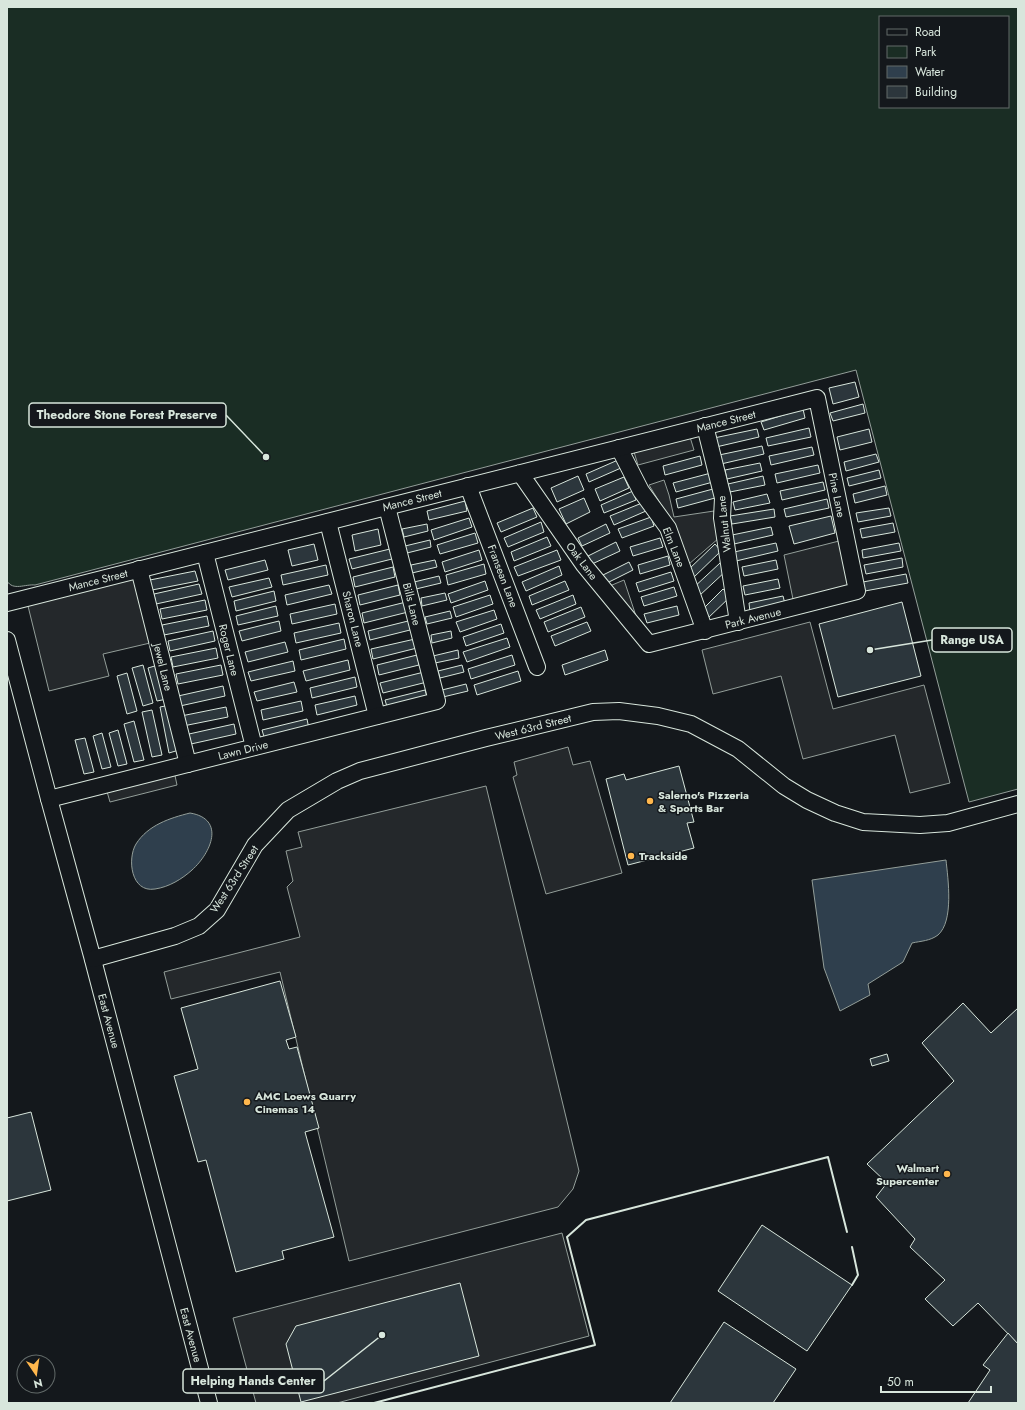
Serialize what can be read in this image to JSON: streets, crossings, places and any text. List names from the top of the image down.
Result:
{
  "streets": {
    "street": [
      "Mance Street",
      "Pine Lane",
      "Walnut Lane",
      "Elm Lane",
      "Oak Lane",
      "Fransean Lane",
      "Bills Lane",
      "Park Avenue",
      "Sharon Lane",
      "Roger Lane",
      "Jewel Lane",
      "West 63rd Street",
      "Lawn Drive",
      "East Avenue"
    ]
  },
  "crossings": [
    ["Mance Street", "Pine Lane"],
    ["Mance Street", "Walnut Lane"],
    ["Mance Street", "Elm Lane"],
    ["Mance Street", "Oak Lane"],
    ["Mance Street", "Fransean Lane"],
    ["Mance Street", "Bills Lane"],
    ["Mance Street", "Sharon Lane"],
    ["Mance Street", "Roger Lane"],
    ["Mance Street", "Jewel Lane"],
    ["Pine Lane", "Park Avenue"],
    ["Walnut Lane", "Park Avenue"],
    ["Elm Lane", "Park Avenue"],
    ["Oak Lane", "Park Avenue"],
    ["Bills Lane", "Lawn Drive"],
    ["Sharon Lane", "Lawn Drive"],
    ["Roger Lane", "Lawn Drive"],
    ["Jewel Lane", "Lawn Drive"],
    ["West 63rd Street", "East Avenue"],
    ["Lawn Drive", "East Avenue"]
  ],
  "places": [
    "Theodore Stone Forest Preserve",
    "Range USA",
    "Salerno's Pizzeria & Sports Bar",
    "Trackside",
    "AMC Loews Quarry Cinemas 14",
    "Walmart Supercenter",
    "Helping Hands Center"
  ],
  "legend": [
    "Road",
    "Park",
    "Water",
    "Building"
  ],
  "scale_bar": "50 m",
  "north": "bottom"
}
